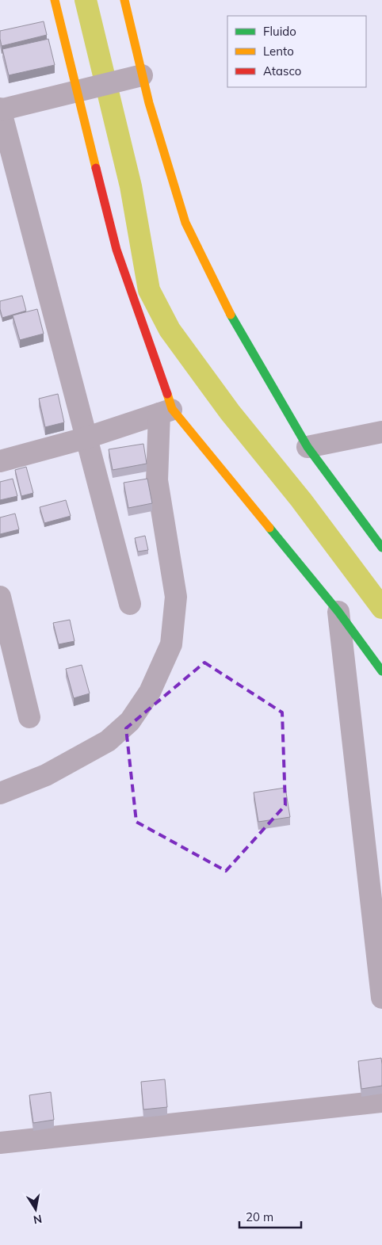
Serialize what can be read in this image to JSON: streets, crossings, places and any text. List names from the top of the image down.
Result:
{
  "legend": ["Fluido", "Lento", "Atasco"],
  "scale_bar": "20 m",
  "north": "bottom"
}
